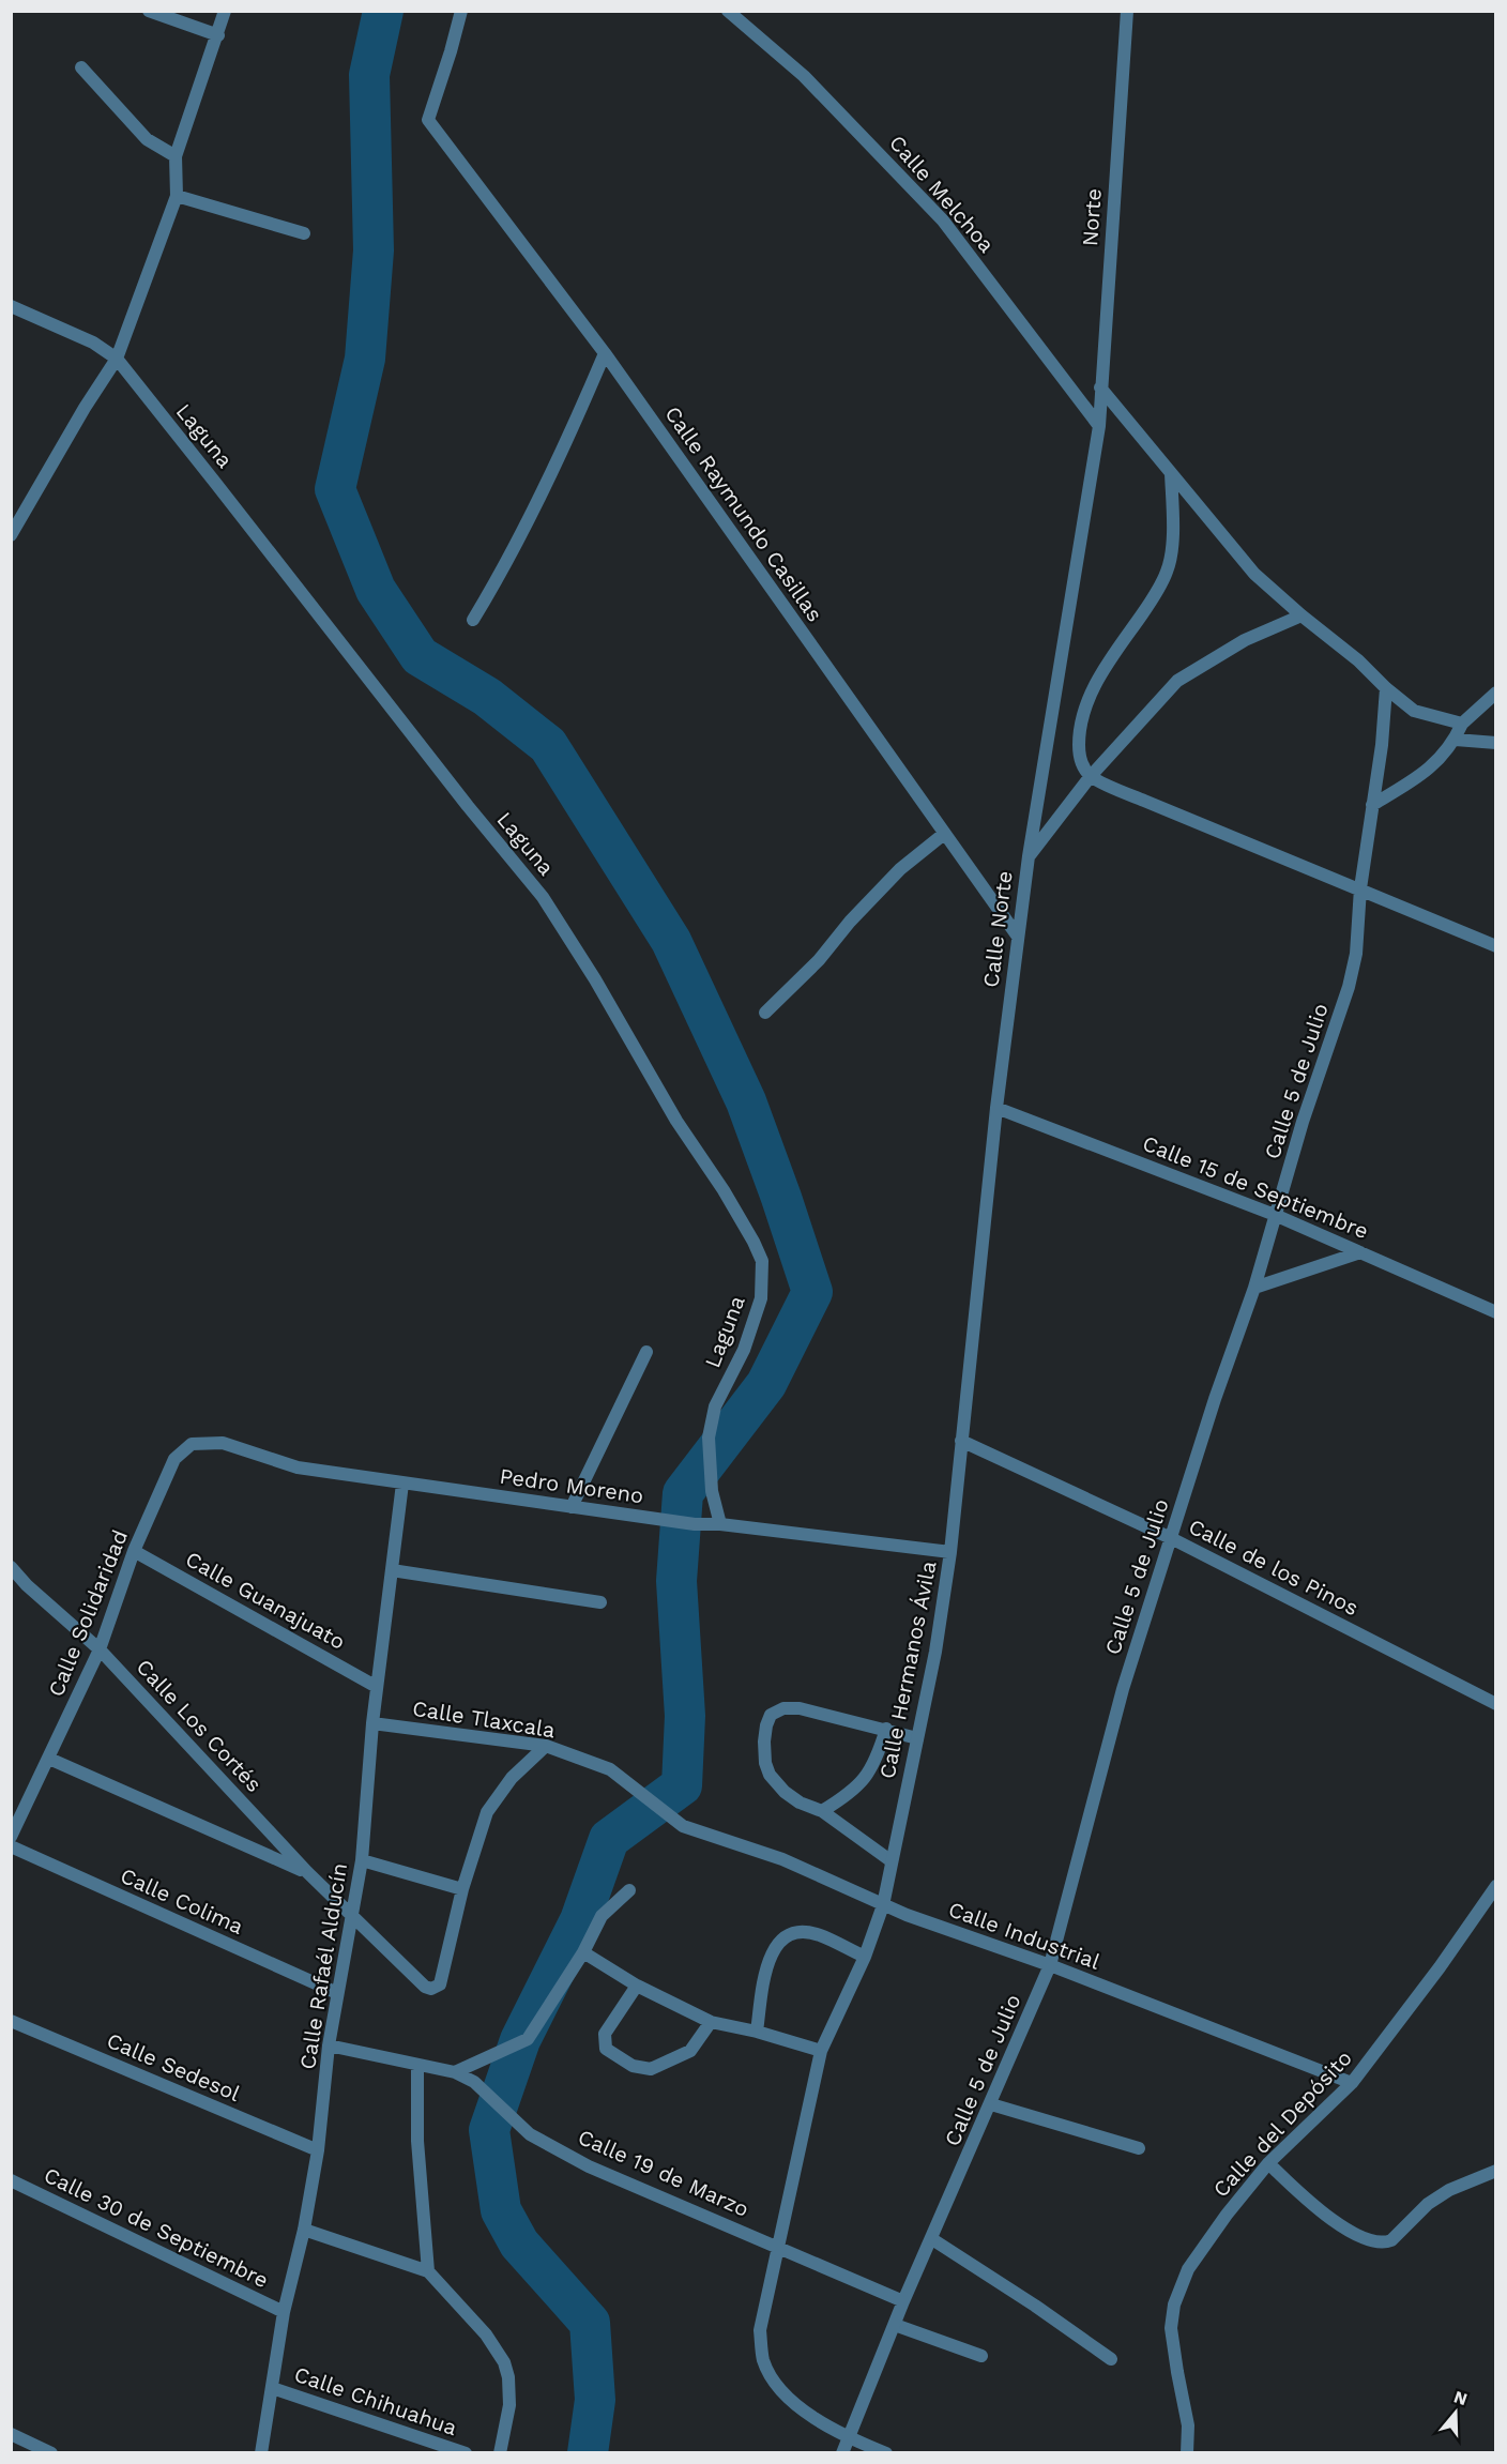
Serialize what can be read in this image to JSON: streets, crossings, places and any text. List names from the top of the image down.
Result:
{
  "streets": {
    "street": [
      "Calle Melchoa",
      "Norte",
      "Laguna",
      "Calle Raymundo Casillas",
      "Calle Norte",
      "Calle 5 de Julio",
      "Calle 15 de Septiembre",
      "Pedro Moreno",
      "Calle de los Pinos",
      "Calle Guanajuato",
      "Calle Solidaridad",
      "Calle Hermanos Ávila",
      "Calle Tlaxcala",
      "Calle Los Cortés",
      "Calle Colima",
      "Calle Industrial",
      "Calle Rafaél Alducín",
      "Calle Sedesol",
      "Calle del Depósito",
      "Calle 19 de Marzo",
      "Calle 30 de Septiembre",
      "Calle Chihuahua"
    ]
  },
  "crossings": [
    ["Calle Melchoa", "Norte"],
    ["Calle Melchoa", "Calle Norte"],
    ["Norte", "Calle Norte"],
    ["Laguna", "Pedro Moreno"],
    ["Calle Raymundo Casillas", "Calle Norte"],
    ["Calle Norte", "Calle 15 de Septiembre"],
    ["Calle Norte", "Calle de los Pinos"],
    ["Calle Norte", "Calle Hermanos Ávila"],
    ["Calle 5 de Julio", "Calle 15 de Septiembre"],
    ["Calle 5 de Julio", "Calle de los Pinos"],
    ["Calle 5 de Julio", "Calle Industrial"],
    ["Calle 5 de Julio", "Calle 19 de Marzo"],
    ["Pedro Moreno", "Calle Solidaridad"],
    ["Pedro Moreno", "Calle Hermanos Ávila"],
    ["Pedro Moreno", "Calle Rafaél Alducín"],
    ["Calle de los Pinos", "Calle Hermanos Ávila"],
    ["Calle Guanajuato", "Calle Solidaridad"],
    ["Calle Guanajuato", "Calle Rafaél Alducín"],
    ["Calle Solidaridad", "Calle Los Cortés"],
    ["Calle Hermanos Ávila", "Calle Industrial"],
    ["Calle Hermanos Ávila", "Calle 19 de Marzo"],
    ["Calle Tlaxcala", "Calle Industrial"],
    ["Calle Tlaxcala", "Calle Rafaél Alducín"],
    ["Calle Los Cortés", "Calle Rafaél Alducín"],
    ["Calle Colima", "Calle Rafaél Alducín"],
    ["Calle Industrial", "Calle del Depósito"],
    ["Calle Rafaél Alducín", "Calle Sedesol"],
    ["Calle Rafaél Alducín", "Calle 19 de Marzo"],
    ["Calle Rafaél Alducín", "Calle 30 de Septiembre"],
    ["Calle Rafaél Alducín", "Calle Chihuahua"]
  ],
  "north": "top"
}
